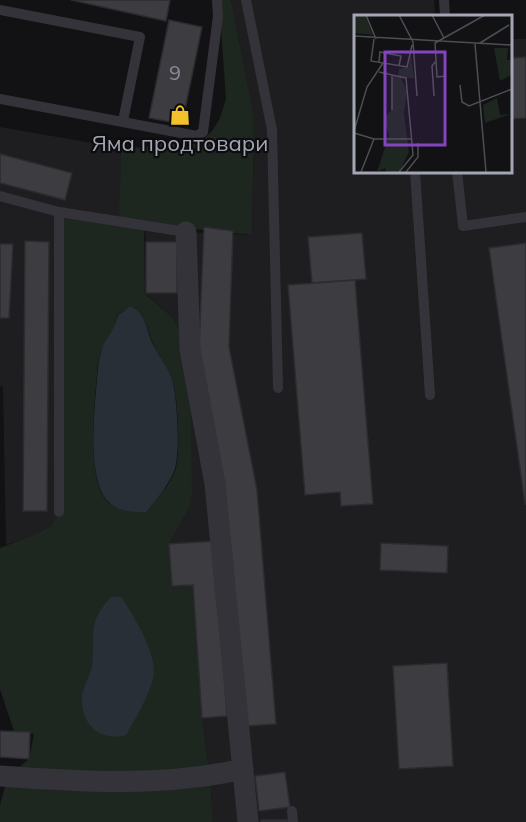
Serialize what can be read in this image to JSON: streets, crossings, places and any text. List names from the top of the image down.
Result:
{
  "places": {
    "shop": ["Яма продтовари"]
  },
  "house_numbers": ["9"]
}
